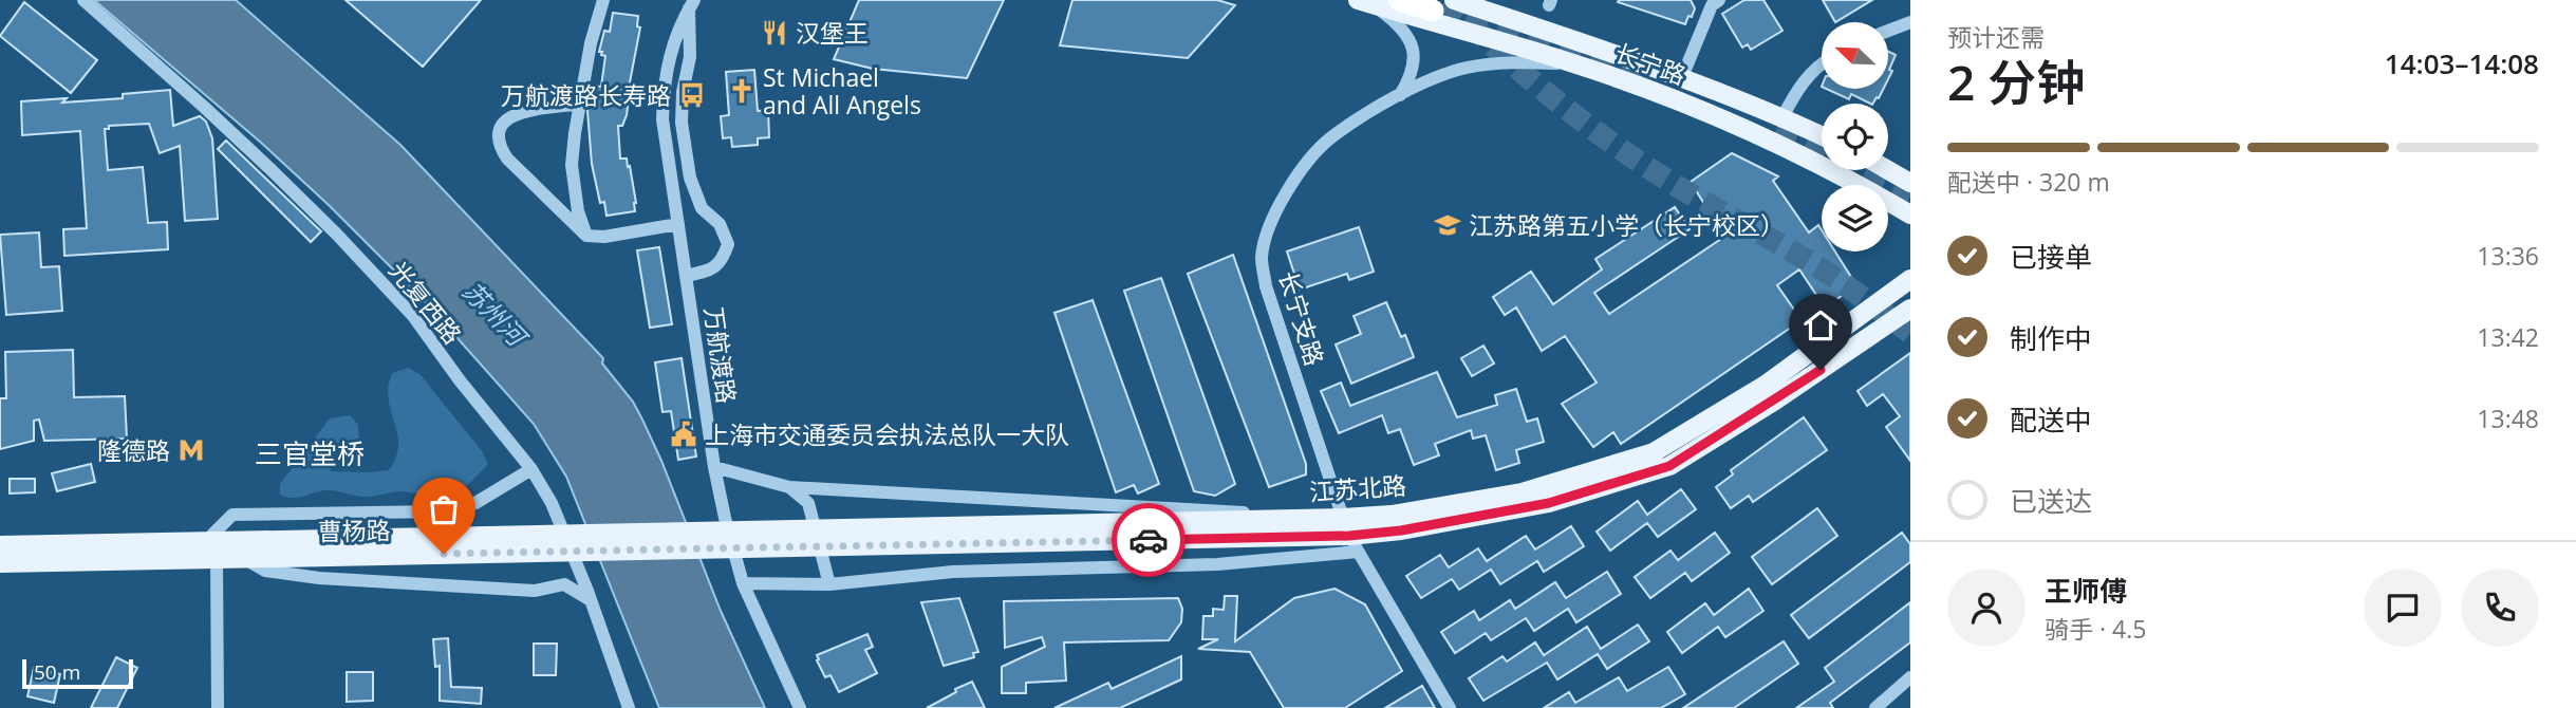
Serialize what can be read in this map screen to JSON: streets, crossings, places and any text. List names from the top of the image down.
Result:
{
  "streets": {
    "main road": ["长宁路", "江苏北路", "曹杨路"],
    "street": ["光复西路", "长宁支路", "万航渡路"]
  },
  "crossings": [
    ["长宁路", "长宁支路"],
    ["长宁支路", "江苏北路"],
    ["江苏北路", "曹杨路"]
  ],
  "districts": ["三官堂桥"],
  "water": ["苏州河"],
  "places": {
    "restaurant": ["汉堡王"],
    "church": ["St Michael and All Angels"],
    "bus stop": ["万航渡路长寿路"],
    "school or university": ["江苏路第五小学（长宁校区）"],
    "public building": ["上海市交通委员会执法总队一大队"],
    "metro station": ["隆德路"]
  },
  "scale_bar": "50 m",
  "north": "top left",
  "page": {
    "heading": ["2 分钟", "预计还需", "14:03–14:08"],
    "panel": ["王师傅", "骑手 · 4.5"],
    "bar": "配送中 · 320 m",
    "list": [
      ["已接单", "13:36"],
      ["制作中", "13:42"],
      ["配送中", "13:48"],
      "已送达"
    ],
    "scale": "50 m"
  }
}
